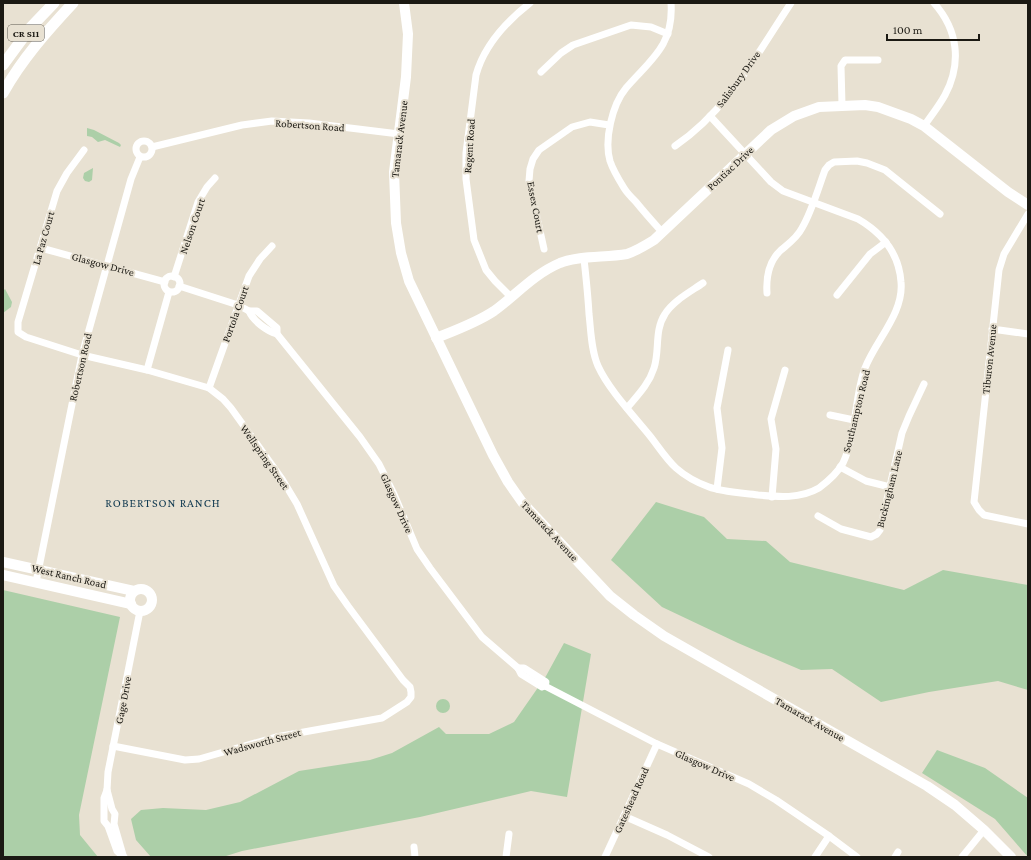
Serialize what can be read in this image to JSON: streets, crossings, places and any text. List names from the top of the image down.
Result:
{
  "streets": {
    "main road": [
      "CR S11",
      "Tamarack Avenue",
      "Pontiac Drive",
      "West Ranch Road"
    ],
    "street": [
      "Salisbury Drive",
      "Robertson Road",
      "Regent Road",
      "Essex Court",
      "Nelson Court",
      "La Paz Court",
      "Glasgow Drive",
      "Portola Court",
      "Tiburon Avenue",
      "Southampton Road",
      "Wellspring Street",
      "Buckingham Lane",
      "Gage Drive",
      "Wadsworth Street",
      "Gateshead Road"
    ]
  },
  "crossings": [
    ["Salisbury Drive", "Southampton Road"],
    ["Robertson Road", "Tamarack Avenue"],
    ["Robertson Road", "Glasgow Drive"],
    ["Robertson Road", "Wellspring Street"],
    ["Robertson Road", "West Ranch Road"],
    ["Tamarack Avenue", "Pontiac Drive"],
    ["Regent Road", "Pontiac Drive"],
    ["Pontiac Drive", "Southampton Road"],
    ["Nelson Court", "Glasgow Drive"],
    ["La Paz Court", "Glasgow Drive"],
    ["La Paz Court", "Wellspring Street"],
    ["Glasgow Drive", "Portola Court"],
    ["Glasgow Drive", "Gateshead Road"],
    ["Portola Court", "Wellspring Street"],
    ["Wellspring Street", "Wadsworth Street"],
    ["West Ranch Road", "Gage Drive"],
    ["Gage Drive", "Wadsworth Street"]
  ],
  "districts": ["ROBERTSON RANCH"],
  "scale_bar": "100 m"
}
